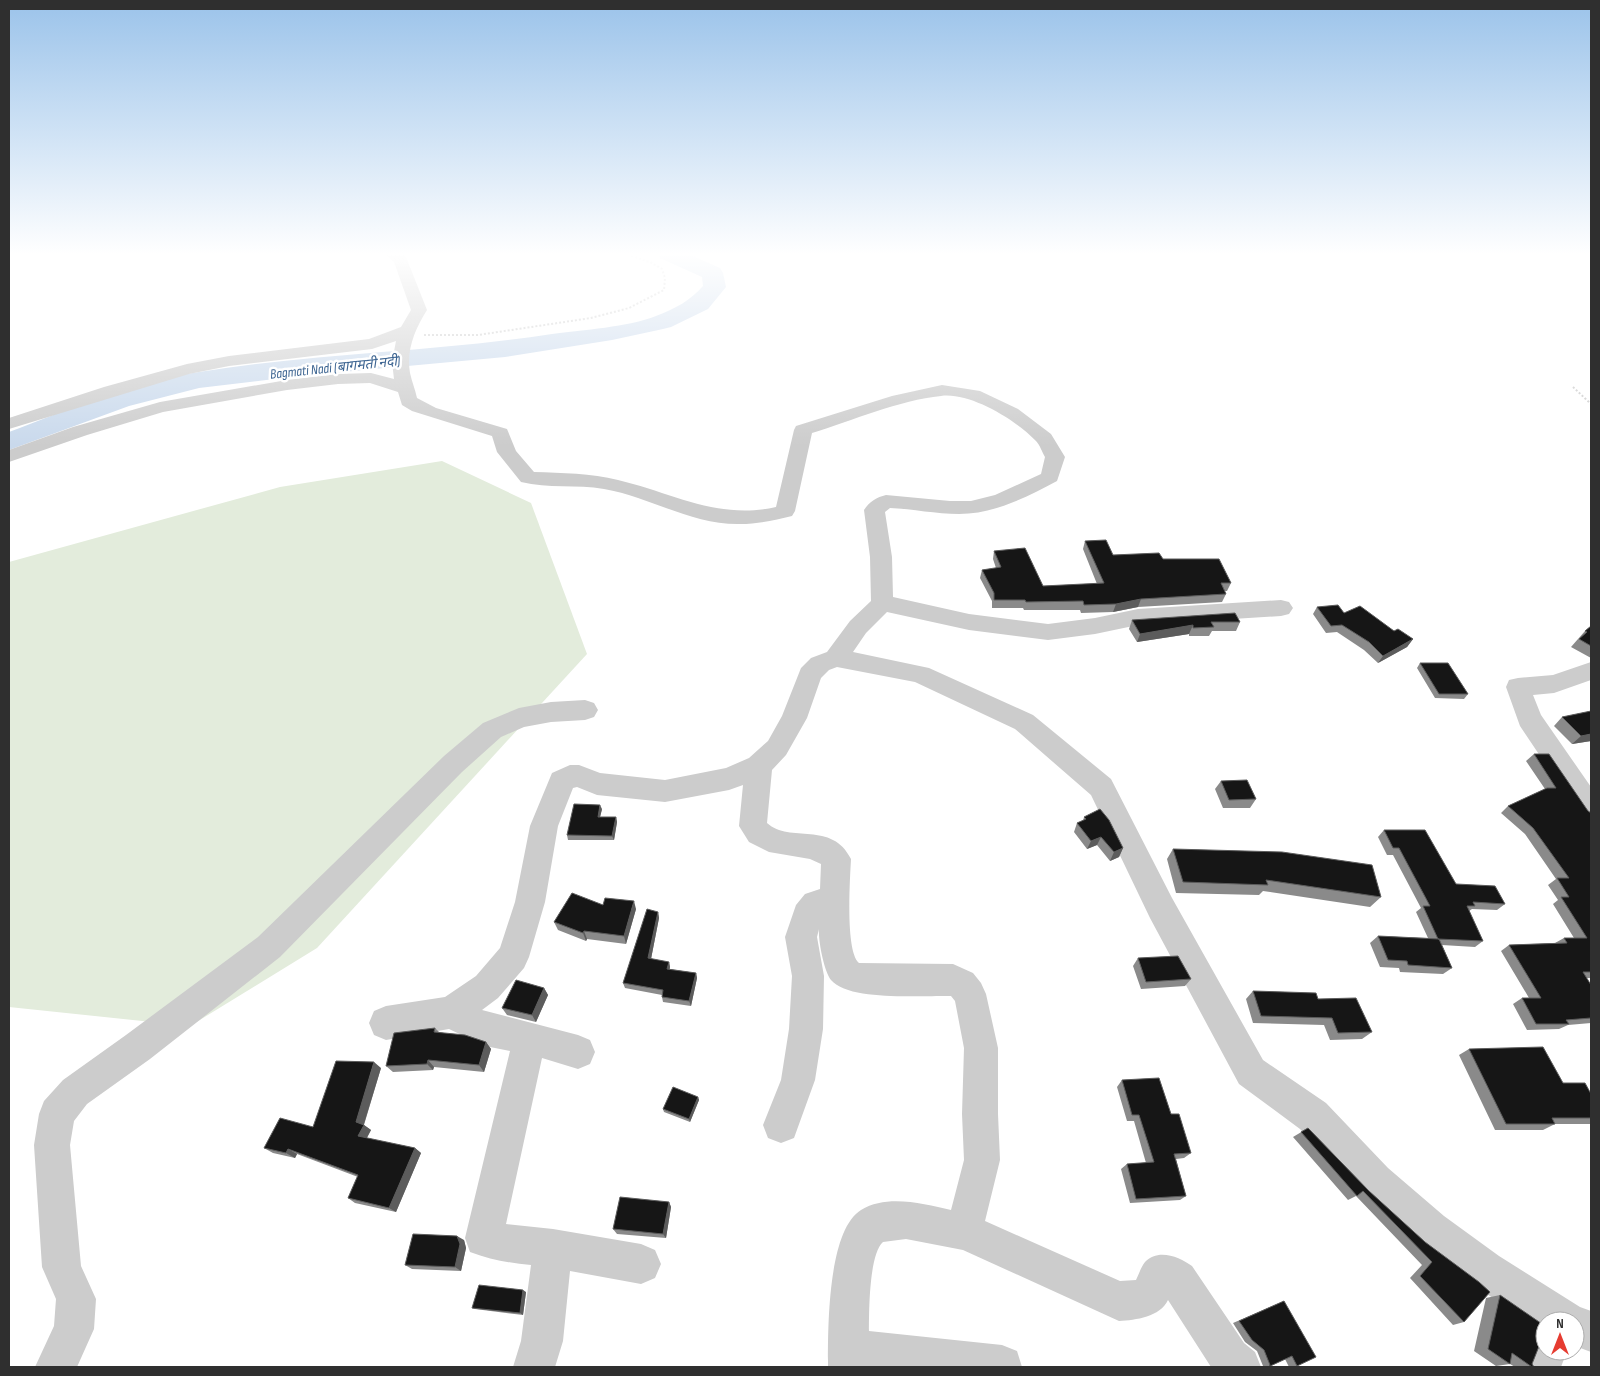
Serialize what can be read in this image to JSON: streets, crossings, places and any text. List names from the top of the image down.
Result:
{
  "water": ["Bagmati Nadi (बागमती नदी)"],
  "north": "top"
}
